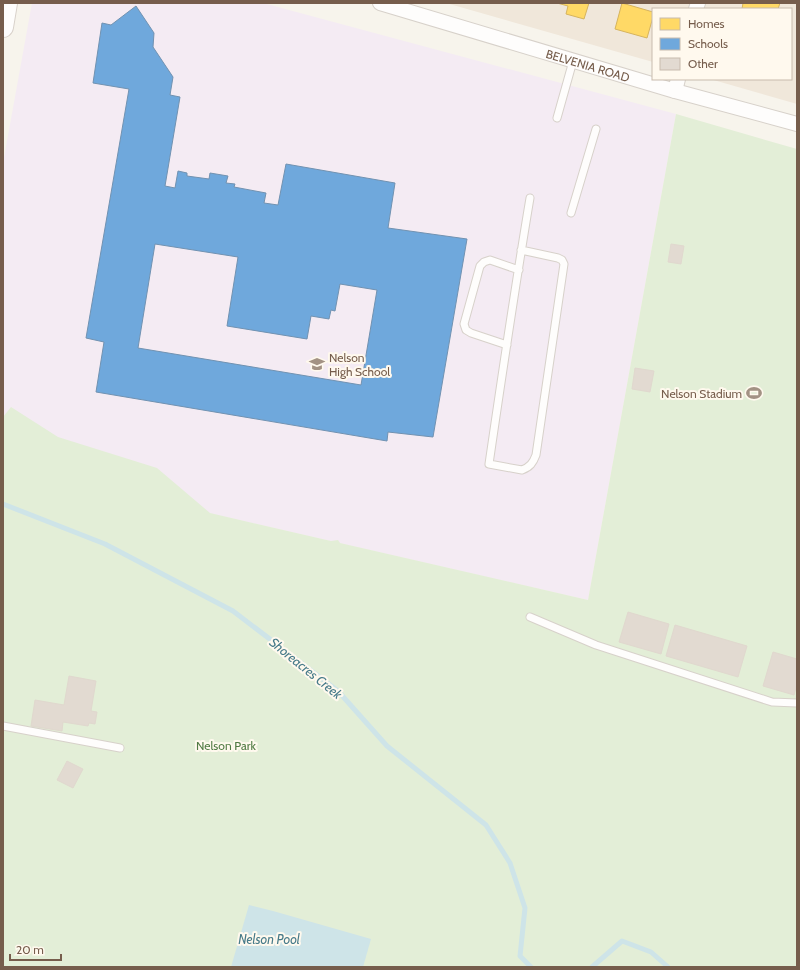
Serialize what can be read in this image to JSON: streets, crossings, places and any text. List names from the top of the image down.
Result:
{
  "streets": {
    "street": ["BELVENIA ROAD"]
  },
  "water": ["Shoreacres Creek", "Nelson Pool"],
  "parks": ["Nelson Park"],
  "places": {
    "school or university": ["Nelson High School"],
    "sports": ["Nelson Stadium"]
  },
  "legend": ["Homes", "Schools", "Other"],
  "scale_bar": "20 m"
}
